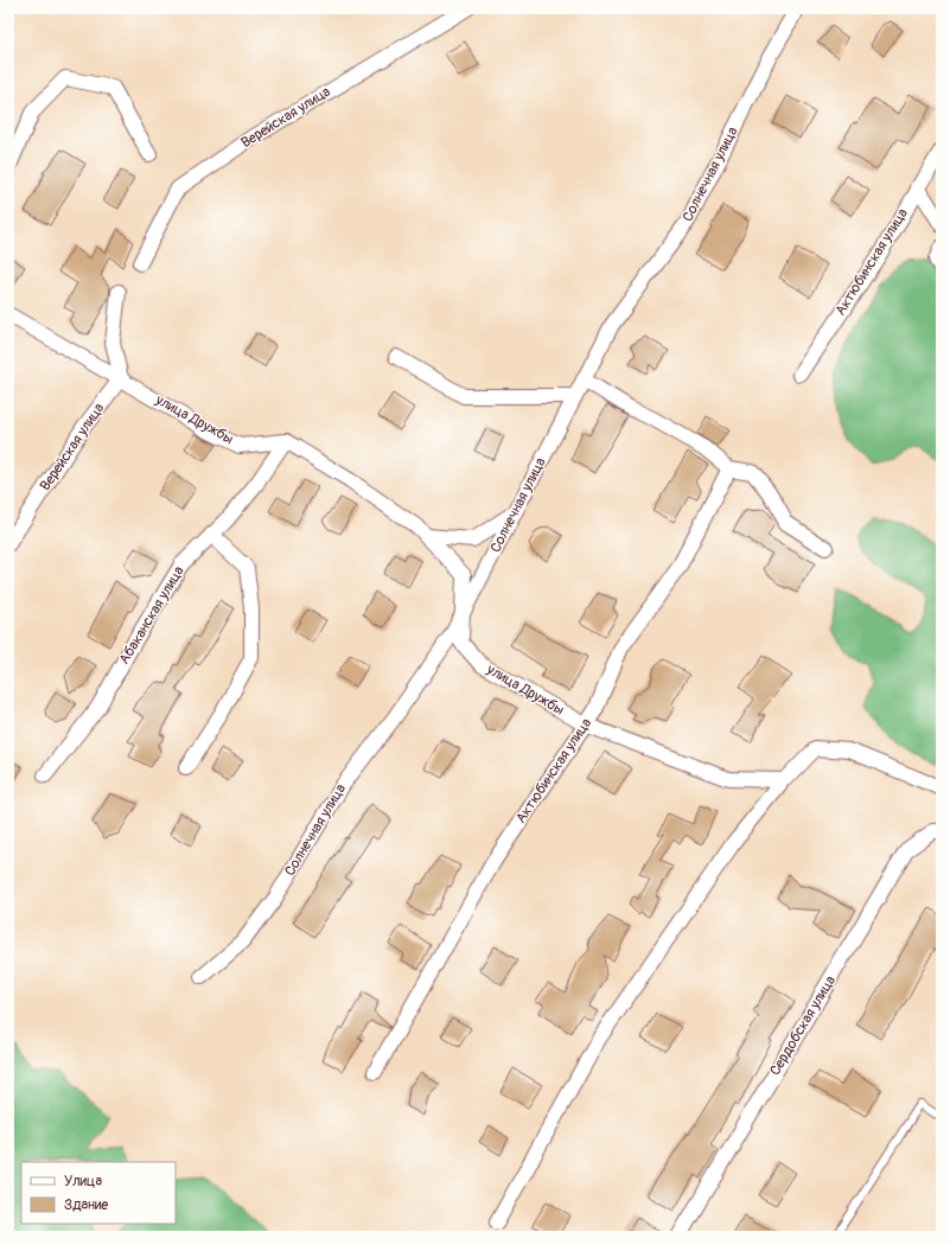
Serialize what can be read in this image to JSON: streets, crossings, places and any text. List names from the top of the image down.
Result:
{
  "streets": {
    "street": [
      "Верейская улица",
      "Солнечная улица",
      "Актюбинская улица",
      "улица Дружбы",
      "Абаканская улица",
      "Сердобская улица"
    ]
  },
  "crossings": [
    ["Верейская улица", "улица Дружбы"],
    ["Солнечная улица", "улица Дружбы"],
    ["Актюбинская улица", "улица Дружбы"],
    ["улица Дружбы", "Абаканская улица"]
  ],
  "legend": ["Улица", "Здание"]
}
